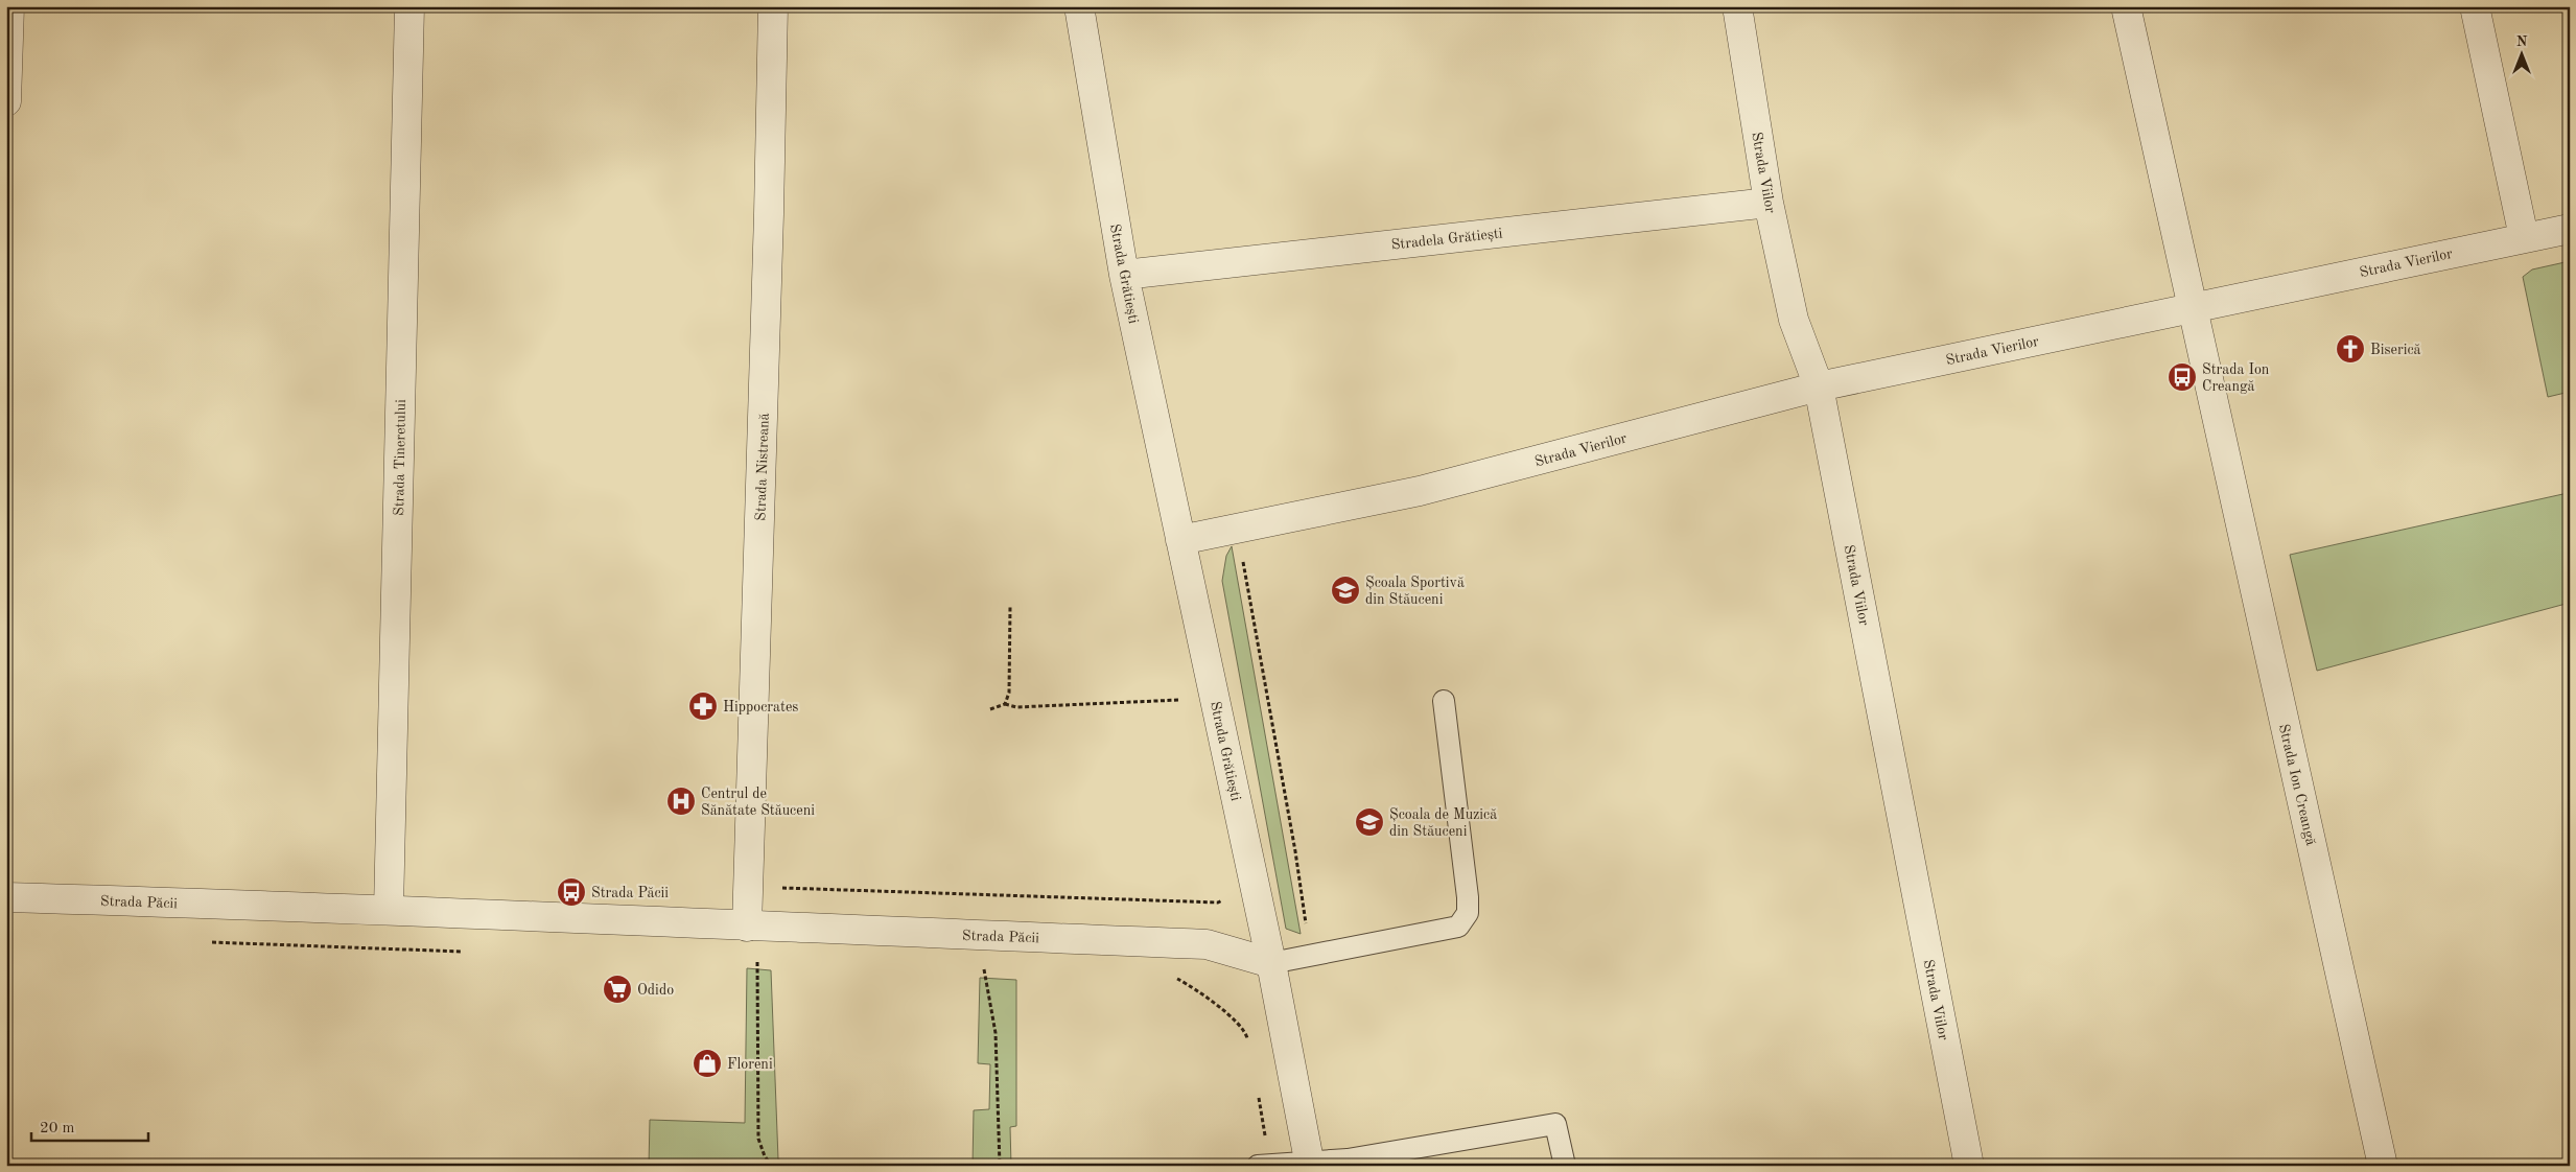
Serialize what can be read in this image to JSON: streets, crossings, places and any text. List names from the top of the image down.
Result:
{
  "streets": {
    "street": [
      "Strada Viilor",
      "Stradela Grătiești",
      "Strada Vierilor",
      "Strada Grătiești",
      "Strada Tineretului",
      "Strada Nistreană",
      "Strada Ion Creangă",
      "Strada Păcii"
    ]
  },
  "crossings": [
    ["Strada Viilor", "Stradela Grătiești"],
    ["Strada Viilor", "Strada Vierilor"],
    ["Stradela Grătiești", "Strada Grătiești"],
    ["Strada Vierilor", "Strada Ion Creangă"],
    ["Strada Grătiești", "Strada Păcii"],
    ["Strada Tineretului", "Strada Păcii"],
    ["Strada Nistreană", "Strada Păcii"]
  ],
  "places": {
    "church": ["Biserică"],
    "bus stop": ["Strada Ion Creangă", "Strada Păcii"],
    "school or university": ["Școala Sportivă din Stăuceni", "Școala de Muzică din Stăuceni"],
    "pharmacy": ["Hippocrates"],
    "hospital": ["Centrul de Sănătate Stăuceni"],
    "supermarket": ["Odido"],
    "shop": ["Floreni"]
  },
  "scale_bar": "20 m",
  "north": "top"
}
